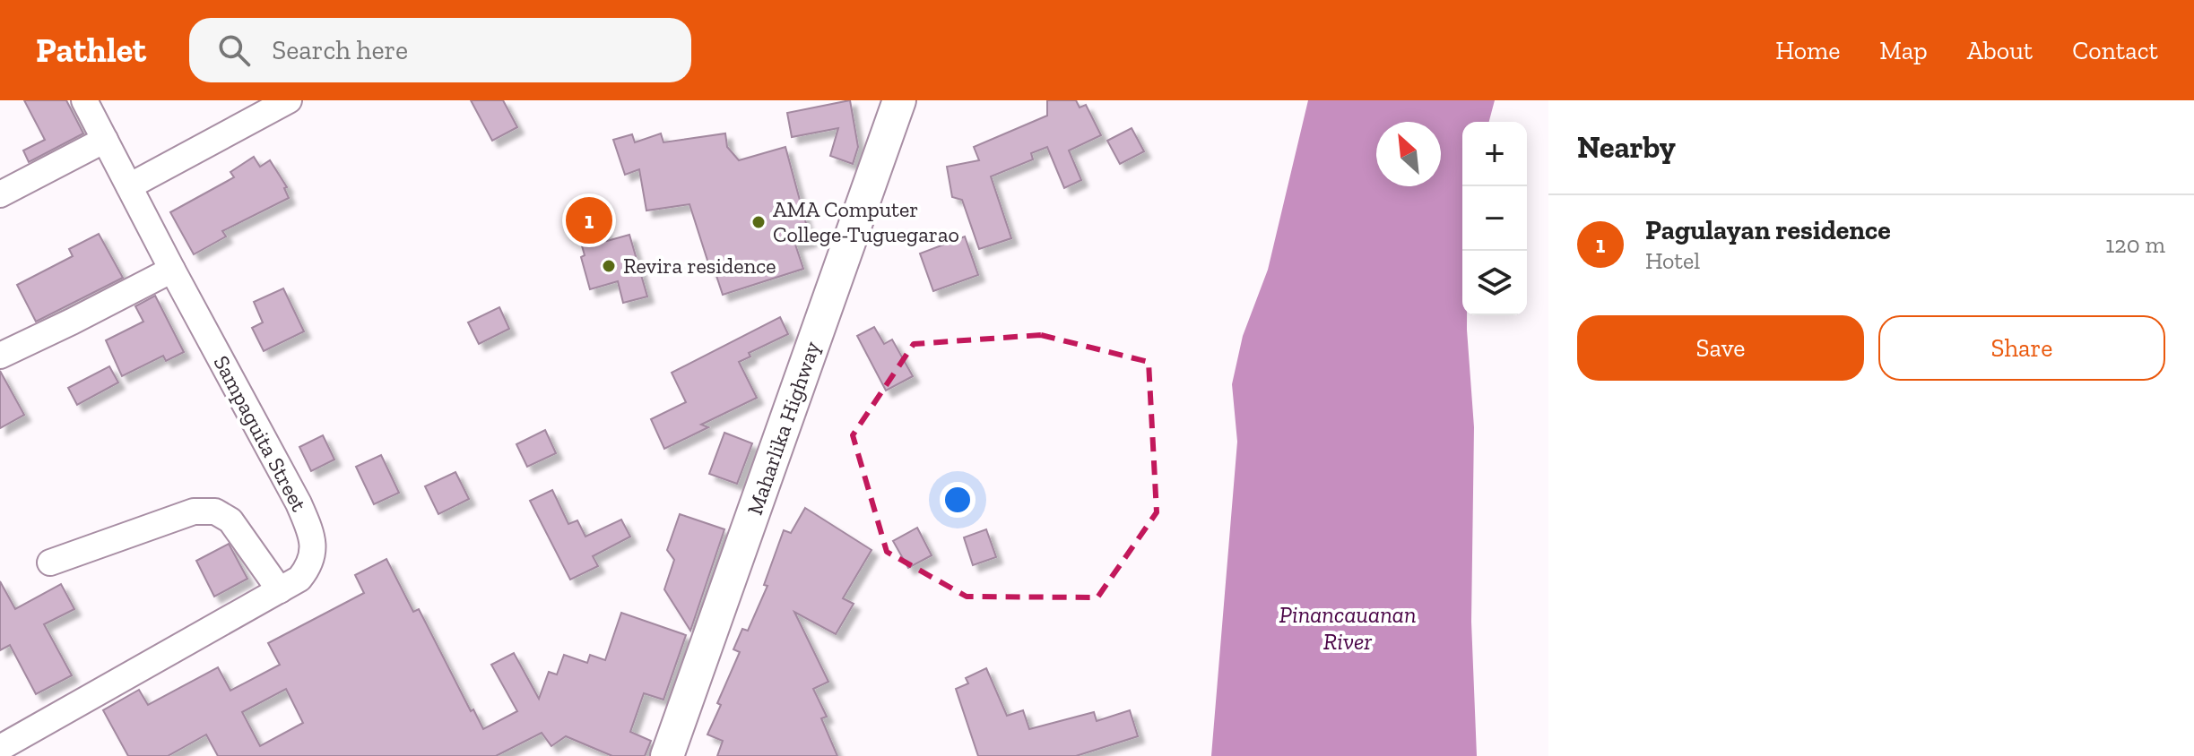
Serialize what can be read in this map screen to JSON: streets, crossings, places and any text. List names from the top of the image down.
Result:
{
  "streets": {
    "main road": ["Maharlika Highway"],
    "street": ["Sampaguita Street"]
  },
  "water": ["Pinancauanan River"],
  "places": ["AMA Computer College-Tuguegarao", "Revira residence"],
  "north": "top left",
  "page": {
    "header": "Pathlet",
    "search": "Search here",
    "nav": [
      "Home",
      "Map",
      "About",
      "Contact"
    ],
    "heading": "Nearby",
    "map_buttons": ["+", "−"],
    "pins": "1",
    "list": [
      {
        "mark": "1",
        "name": "Pagulayan residence",
        "note": "Hotel",
        "value": "120 m"
      }
    ],
    "buttons": ["Save", "Share"]
  }
}
